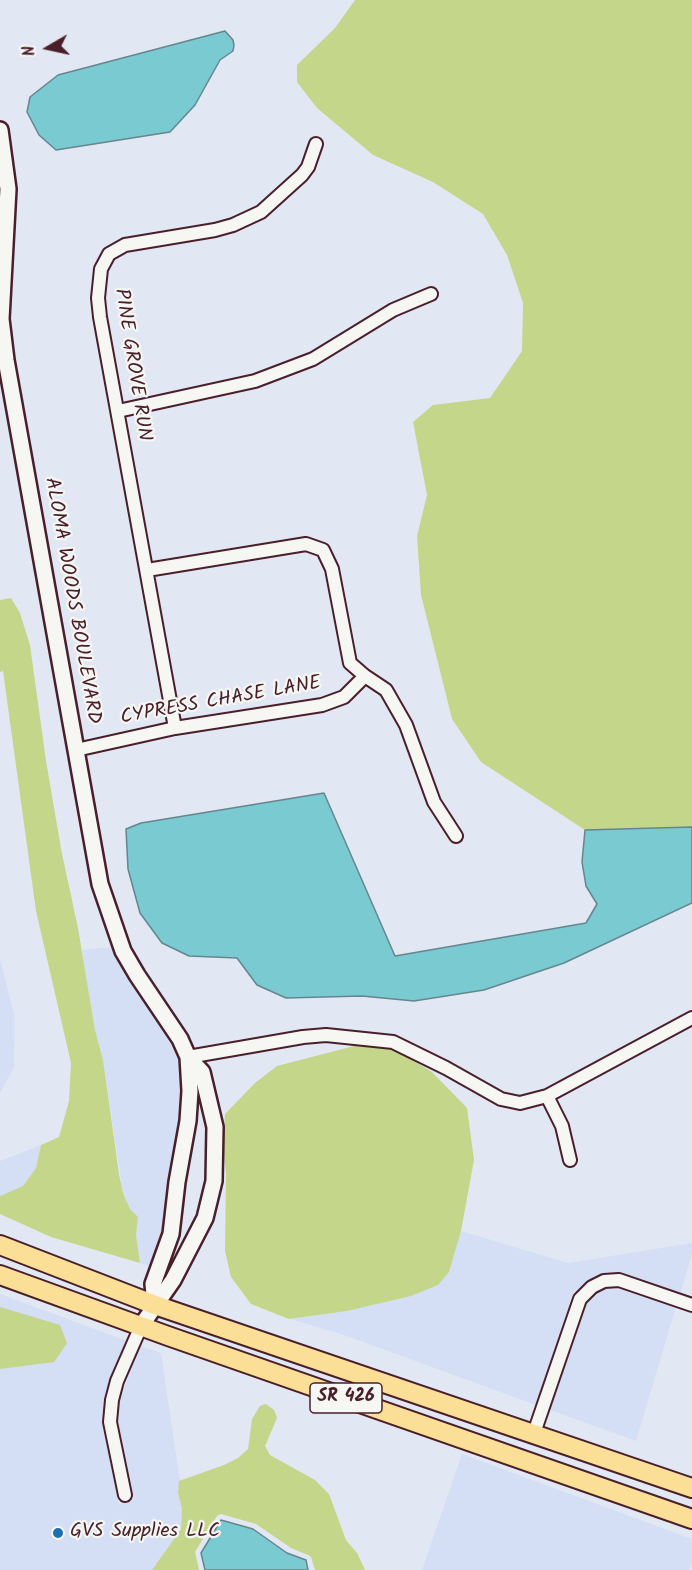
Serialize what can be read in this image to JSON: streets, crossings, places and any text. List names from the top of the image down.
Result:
{
  "streets": {
    "main road": ["SR 426"],
    "street": ["PINE GROVE RUN", "ALOMA WOODS BOULEVARD", "CYPRESS CHASE LANE"]
  },
  "crossings": [
    ["PINE GROVE RUN", "CYPRESS CHASE LANE"],
    ["ALOMA WOODS BOULEVARD", "CYPRESS CHASE LANE"],
    ["ALOMA WOODS BOULEVARD", "SR 426"]
  ],
  "places": ["GVS Supplies LLC"],
  "north": "left"
}
